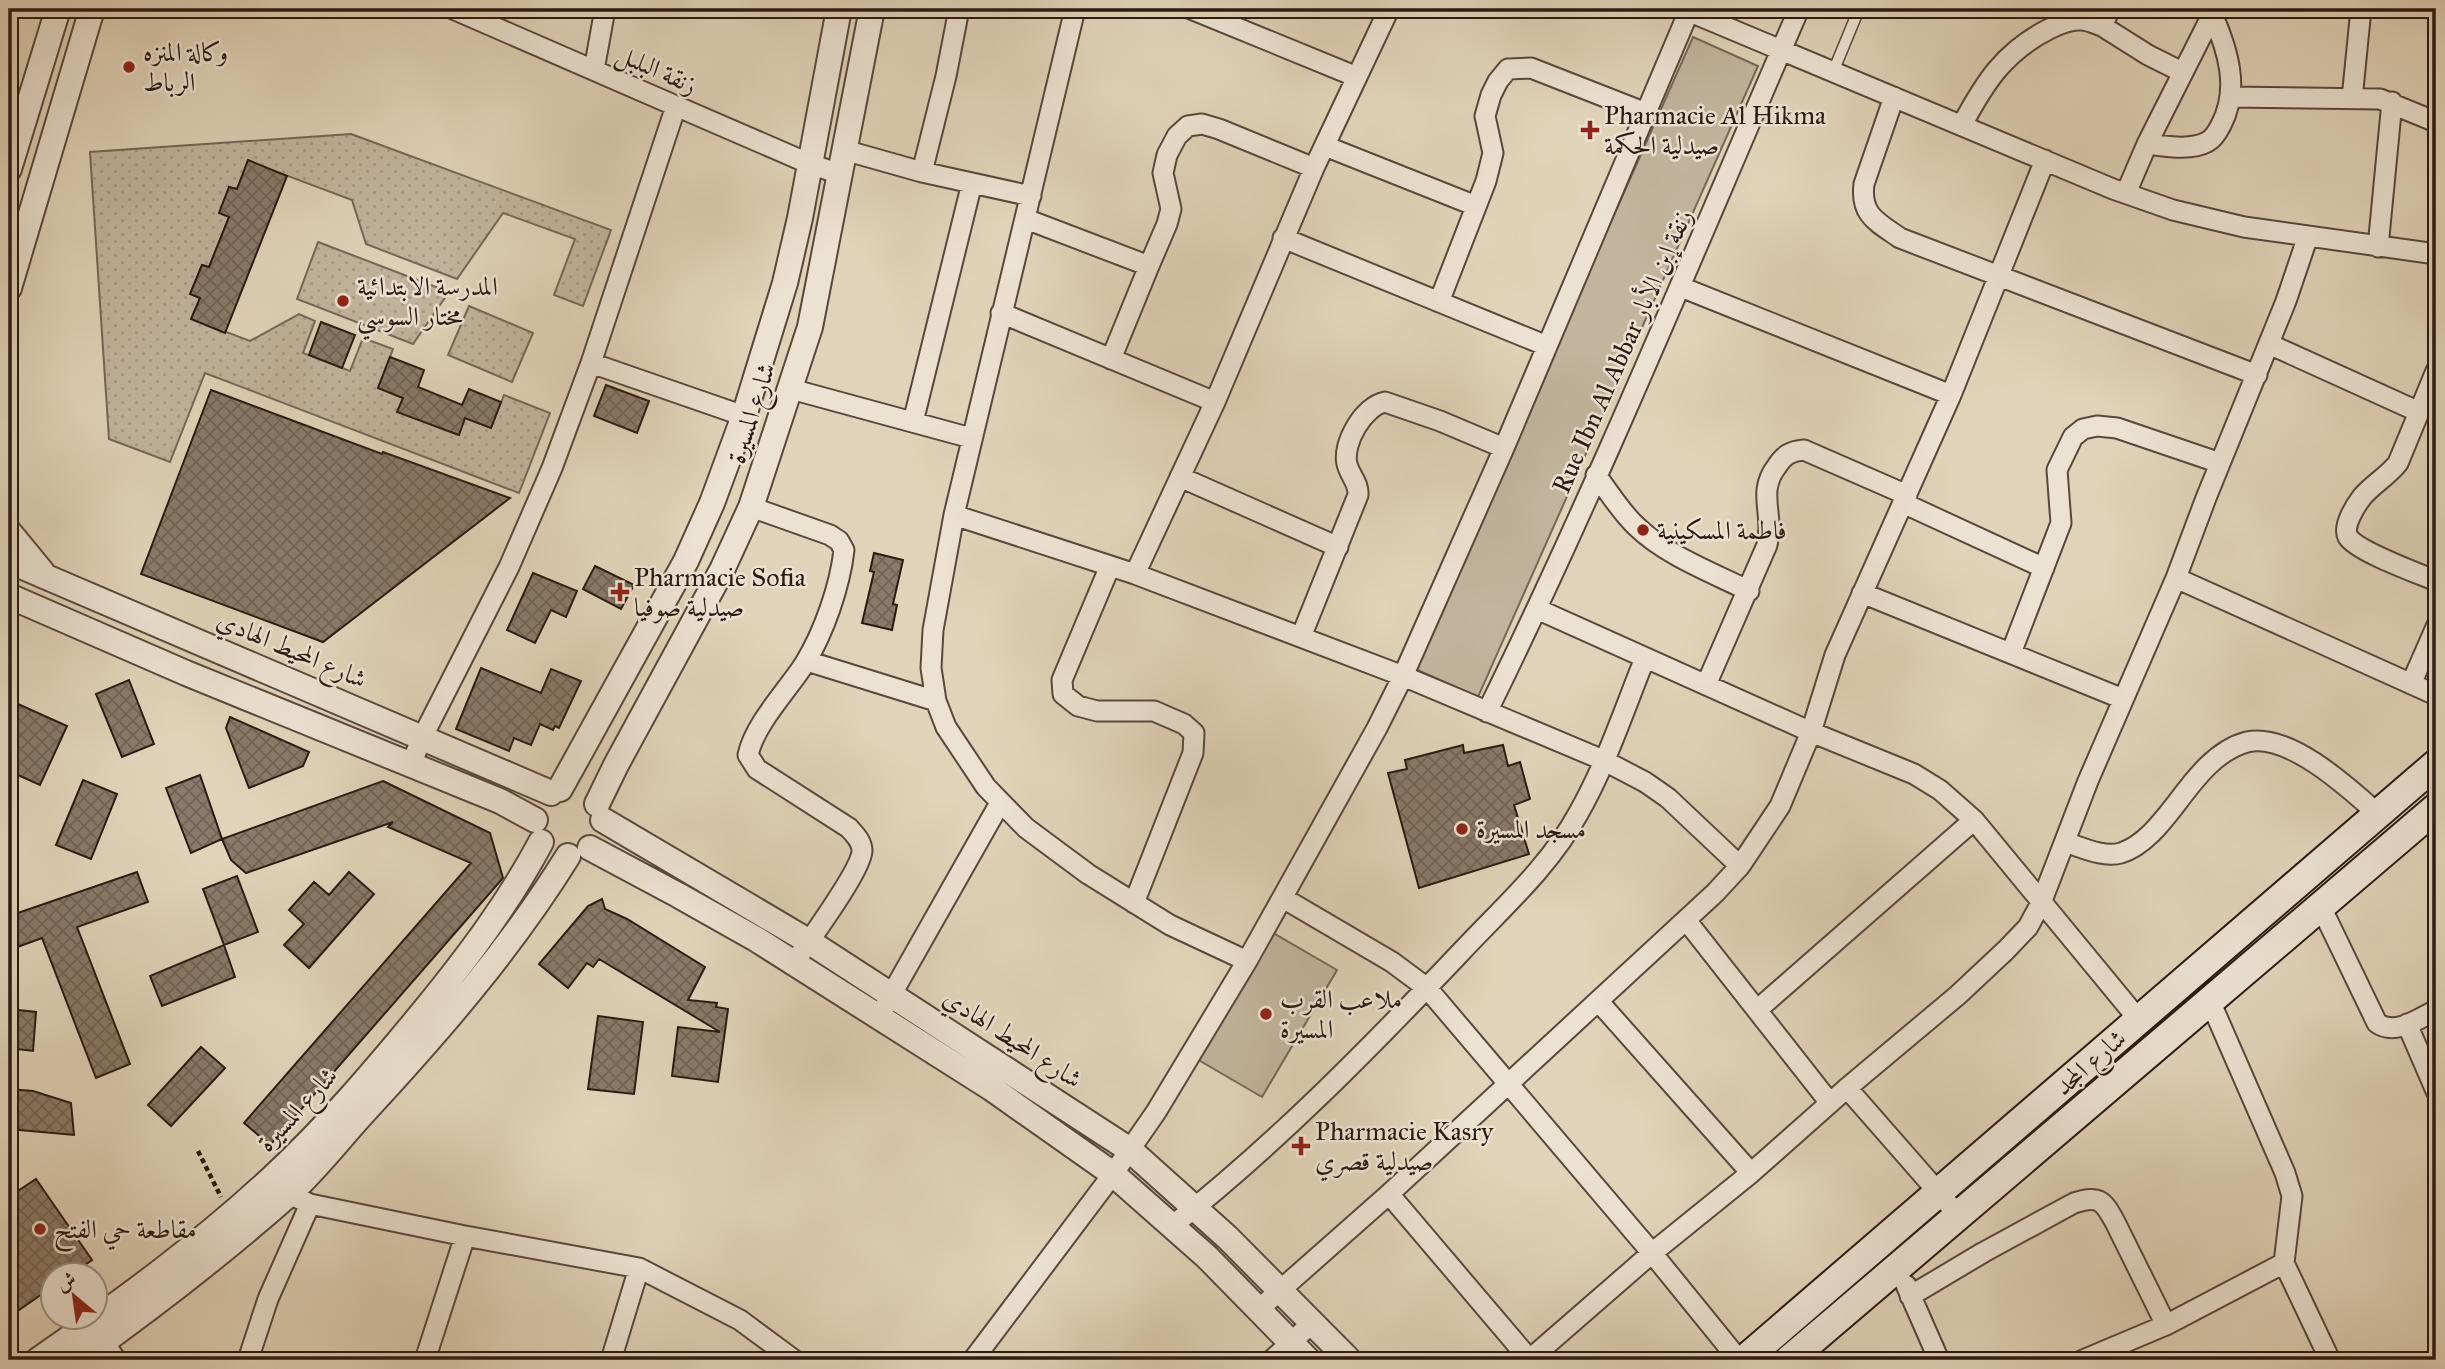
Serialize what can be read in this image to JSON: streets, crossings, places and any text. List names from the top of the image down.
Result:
{
  "streets": {
    "main road": ["شارع المجد"],
    "street": [
      "زنقة البلبل",
      "Rue Ibn Al Abbar زنقة إبن الأبار",
      "شارع المسيرة",
      "شارع المحيط الهادي"
    ]
  },
  "crossings": [
    ["زنقة البلبل", "شارع المسيرة"],
    ["شارع المسيرة", "شارع المحيط الهادي"]
  ],
  "places": {
    "other": [
      "وكالة المنزه الرباط",
      "المدرسة الابتدائية مختار السوسي",
      "فاطمة المسكينية",
      "مسجد المسيرة",
      "ملاعب القرب المسيرة",
      "مقاطعة حي الفتح"
    ],
    "health": ["Pharmacie Al Hikma صيدلية الحكمة", "Pharmacie Sofia صيدلية صوفيا", "Pharmacie Kasry صيدلية قصري"]
  },
  "north": "top left"
}
